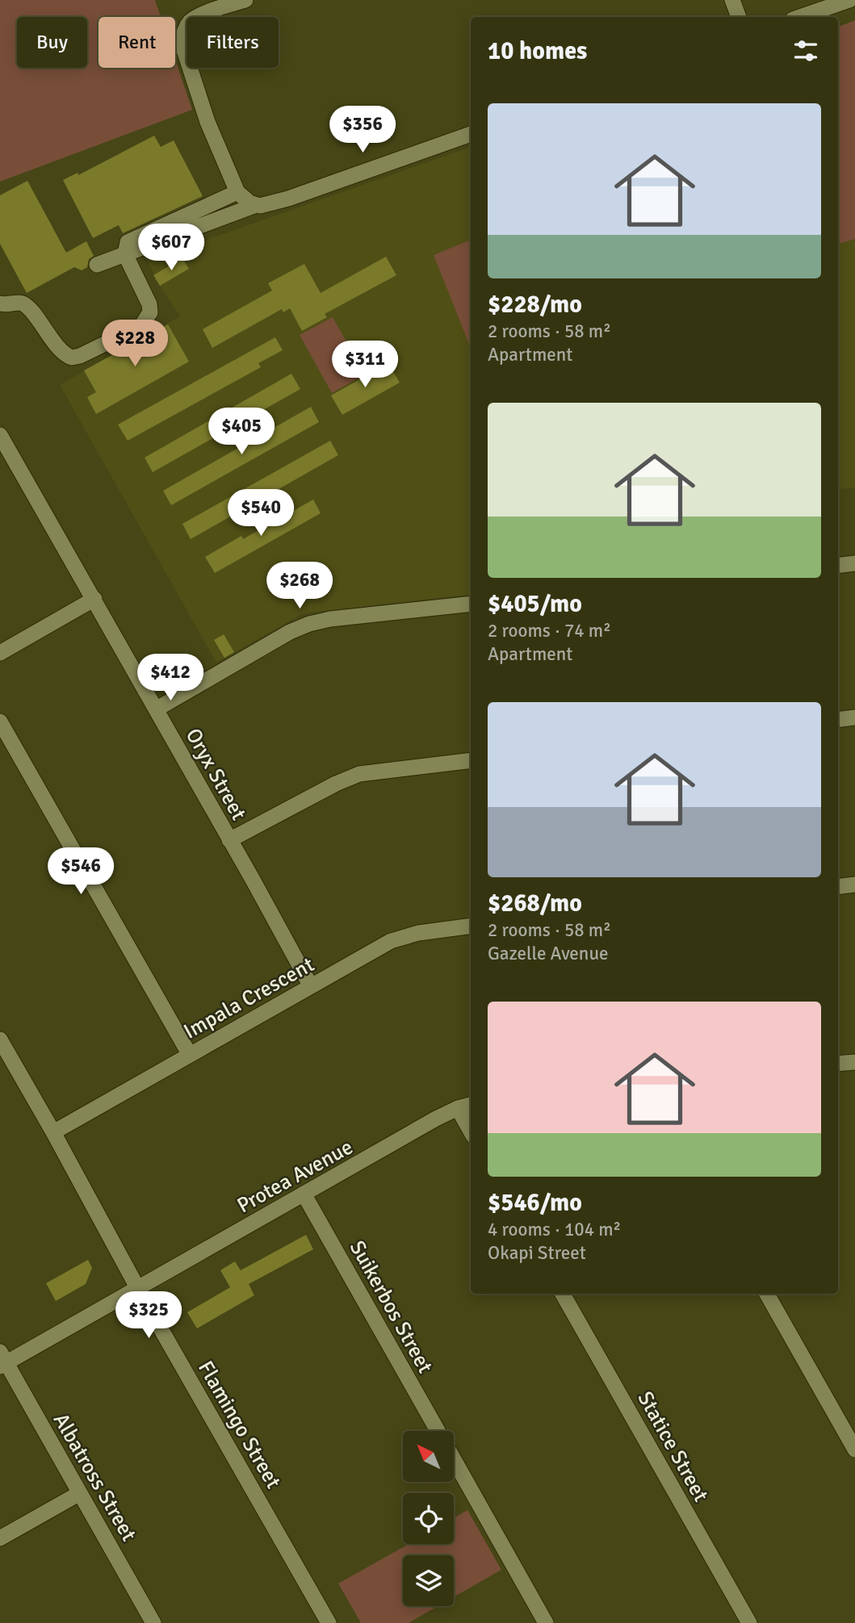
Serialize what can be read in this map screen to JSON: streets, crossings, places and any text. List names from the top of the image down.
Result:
{
  "streets": {
    "street": [
      "Oryx Street",
      "Impala Crescent",
      "Protea Avenue",
      "Suikerbos Street",
      "Flamingo Street",
      "Statice Street",
      "Albatross Street"
    ]
  },
  "crossings": [
    ["Oryx Street", "Impala Crescent"],
    ["Impala Crescent", "Flamingo Street"],
    ["Protea Avenue", "Suikerbos Street"],
    ["Protea Avenue", "Flamingo Street"],
    ["Protea Avenue", "Albatross Street"]
  ],
  "north": "top left",
  "page": {
    "chip": ["Buy", "Rent", "Filters"],
    "heading": "10 homes",
    "list": [
      {
        "name": "$228/mo",
        "note": "2 rooms · 58 m² · Apartment"
      },
      {
        "name": "$405/mo",
        "note": "2 rooms · 74 m² · Apartment"
      },
      {
        "name": "$268/mo",
        "note": "2 rooms · 58 m² · Gazelle Avenue"
      },
      {
        "name": "$546/mo",
        "note": "4 rooms · 104 m² · Okapi Street"
      }
    ],
    "price": [
      "$356",
      "$607",
      "$228",
      "$311",
      "$405",
      "$540",
      "$268",
      "$412",
      "$546",
      "$325"
    ]
  }
}
